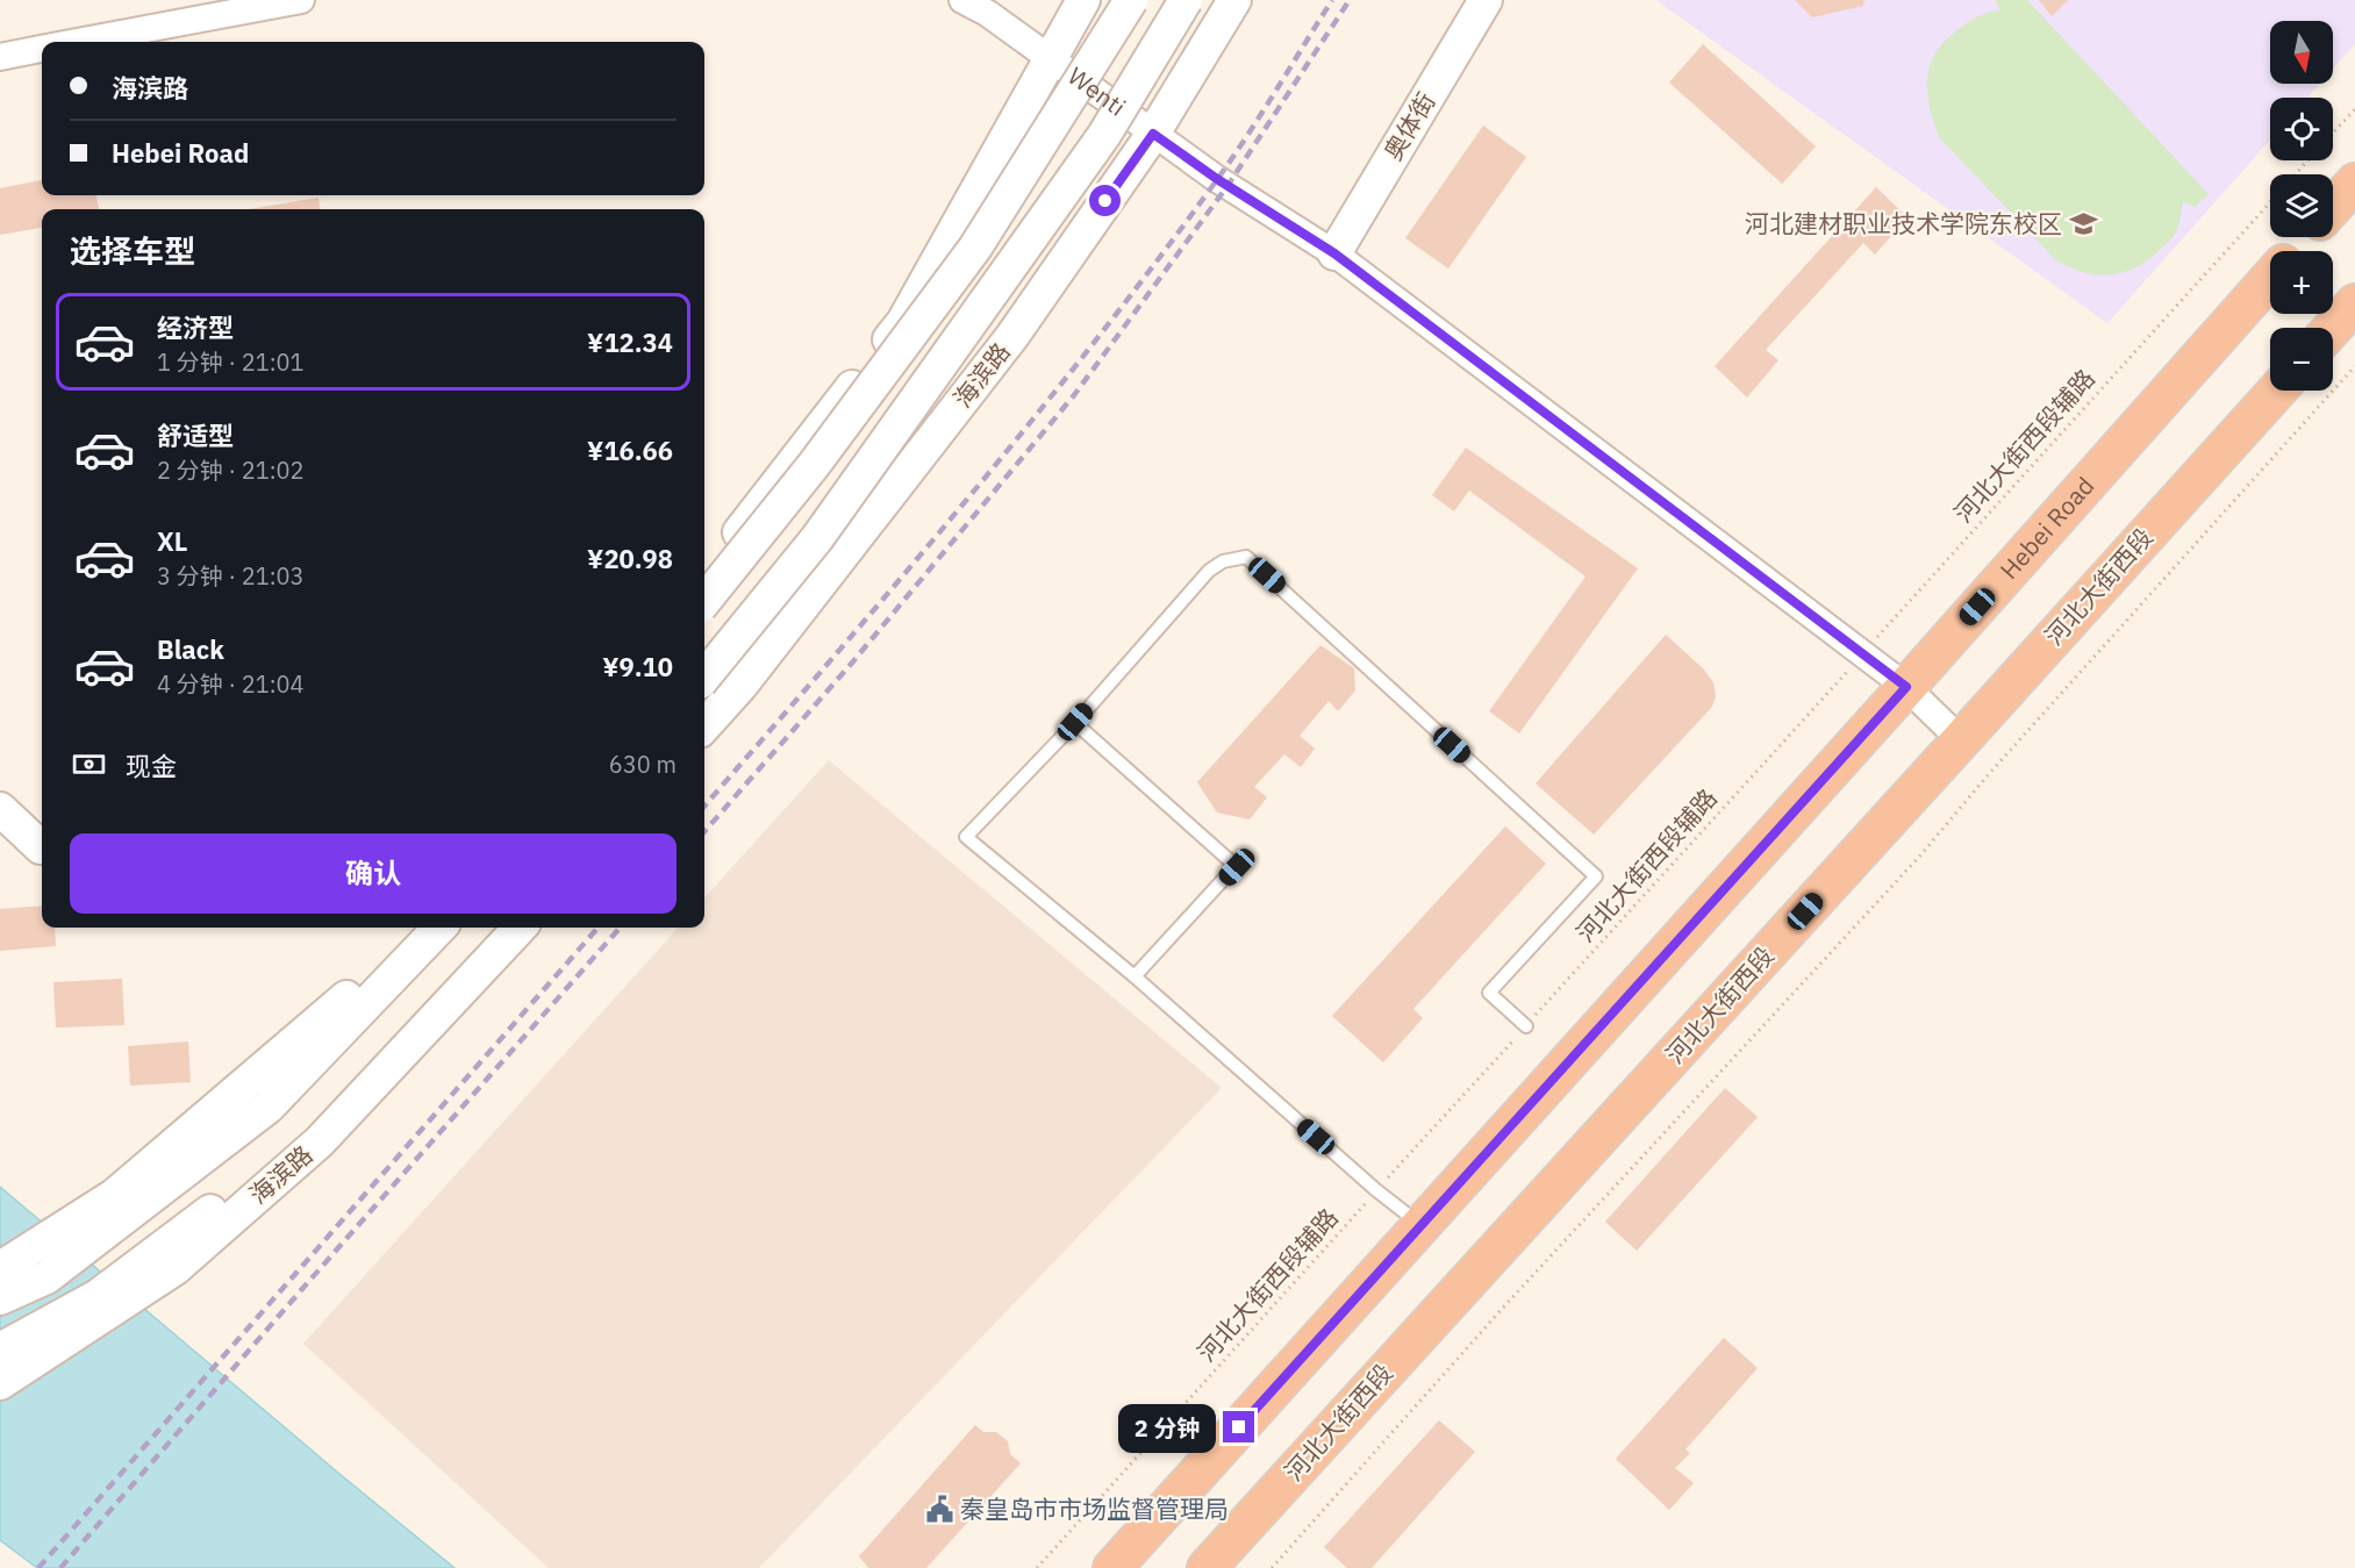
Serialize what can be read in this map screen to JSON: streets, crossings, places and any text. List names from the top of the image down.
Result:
{
  "streets": {
    "highway": ["Hebei Road", "河北大街西段"],
    "street": ["Wenti", "奥体街", "海滨路"],
    "path": ["河北大街西段辅路"]
  },
  "crossings": [
    ["Wenti", "奥体街"],
    ["Wenti", "海滨路"],
    ["Wenti", "河北大街西段辅路"],
    ["Wenti", "Hebei Road"],
    ["Wenti", "河北大街西段"]
  ],
  "places": {
    "school or university": ["河北建材职业技术学院东校区"],
    "public building": ["秦皇岛市市场监督管理局"]
  },
  "north": "bottom",
  "page": {
    "map_buttons": ["+", "−"],
    "banner": ["海滨路", "Hebei Road"],
    "heading": "选择车型",
    "list": [
      {
        "name": "经济型",
        "note": "1 分钟 · 21:01",
        "value": "¥12.34"
      },
      {
        "name": "舒适型",
        "note": "2 分钟 · 21:02",
        "value": "¥16.66"
      },
      {
        "name": "XL",
        "note": "3 分钟 · 21:03",
        "value": "¥20.98"
      },
      {
        "name": "Black",
        "note": "4 分钟 · 21:04",
        "value": "¥9.10"
      }
    ],
    "pay": ["现金", "630 m"],
    "buttons": "确认",
    "bubble": "2 分钟"
  }
}
